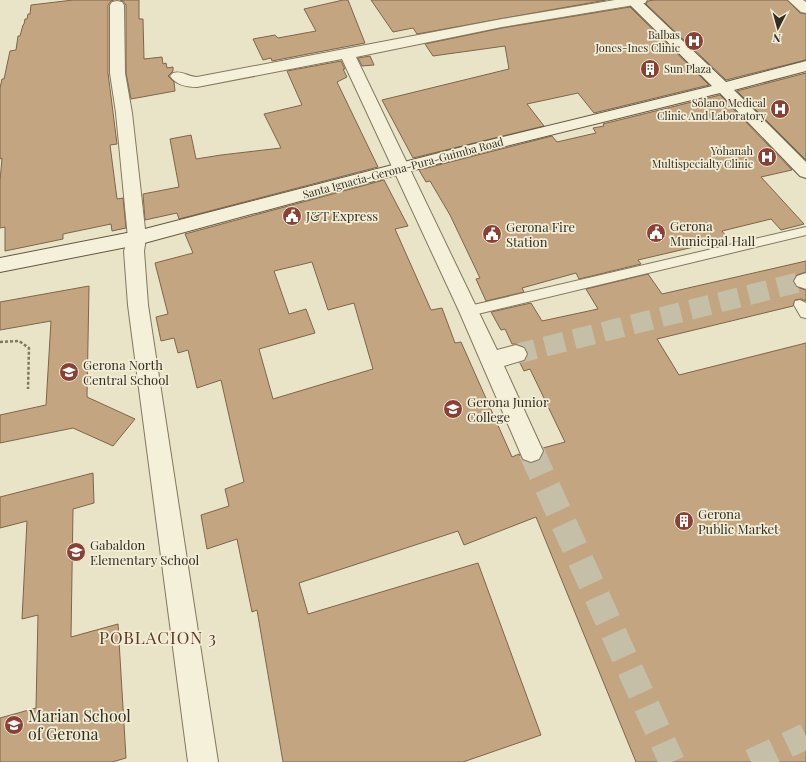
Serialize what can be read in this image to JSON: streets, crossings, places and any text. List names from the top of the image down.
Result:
{
  "streets": {
    "street": ["Santa Ignacia-Gerona-Pura-Guimba Road"]
  },
  "districts": ["POBLACION 3"],
  "places": {
    "hospital": ["Balbas Jones-Ines Clinic", "Solano Medical Clinic And Laboratory", "Yohanah Multispecialty Clinic"],
    "building": ["Sun Plaza", "Gerona Public Market"],
    "public building": ["J&T Express", "Gerona Municipal Hall", "Gerona Fire Station"],
    "school or university": [
      "Gerona North Central School",
      "Gerona Junior College",
      "Gabaldon Elementary School",
      "Marian School of Gerona"
    ]
  },
  "north": "bottom"
}
